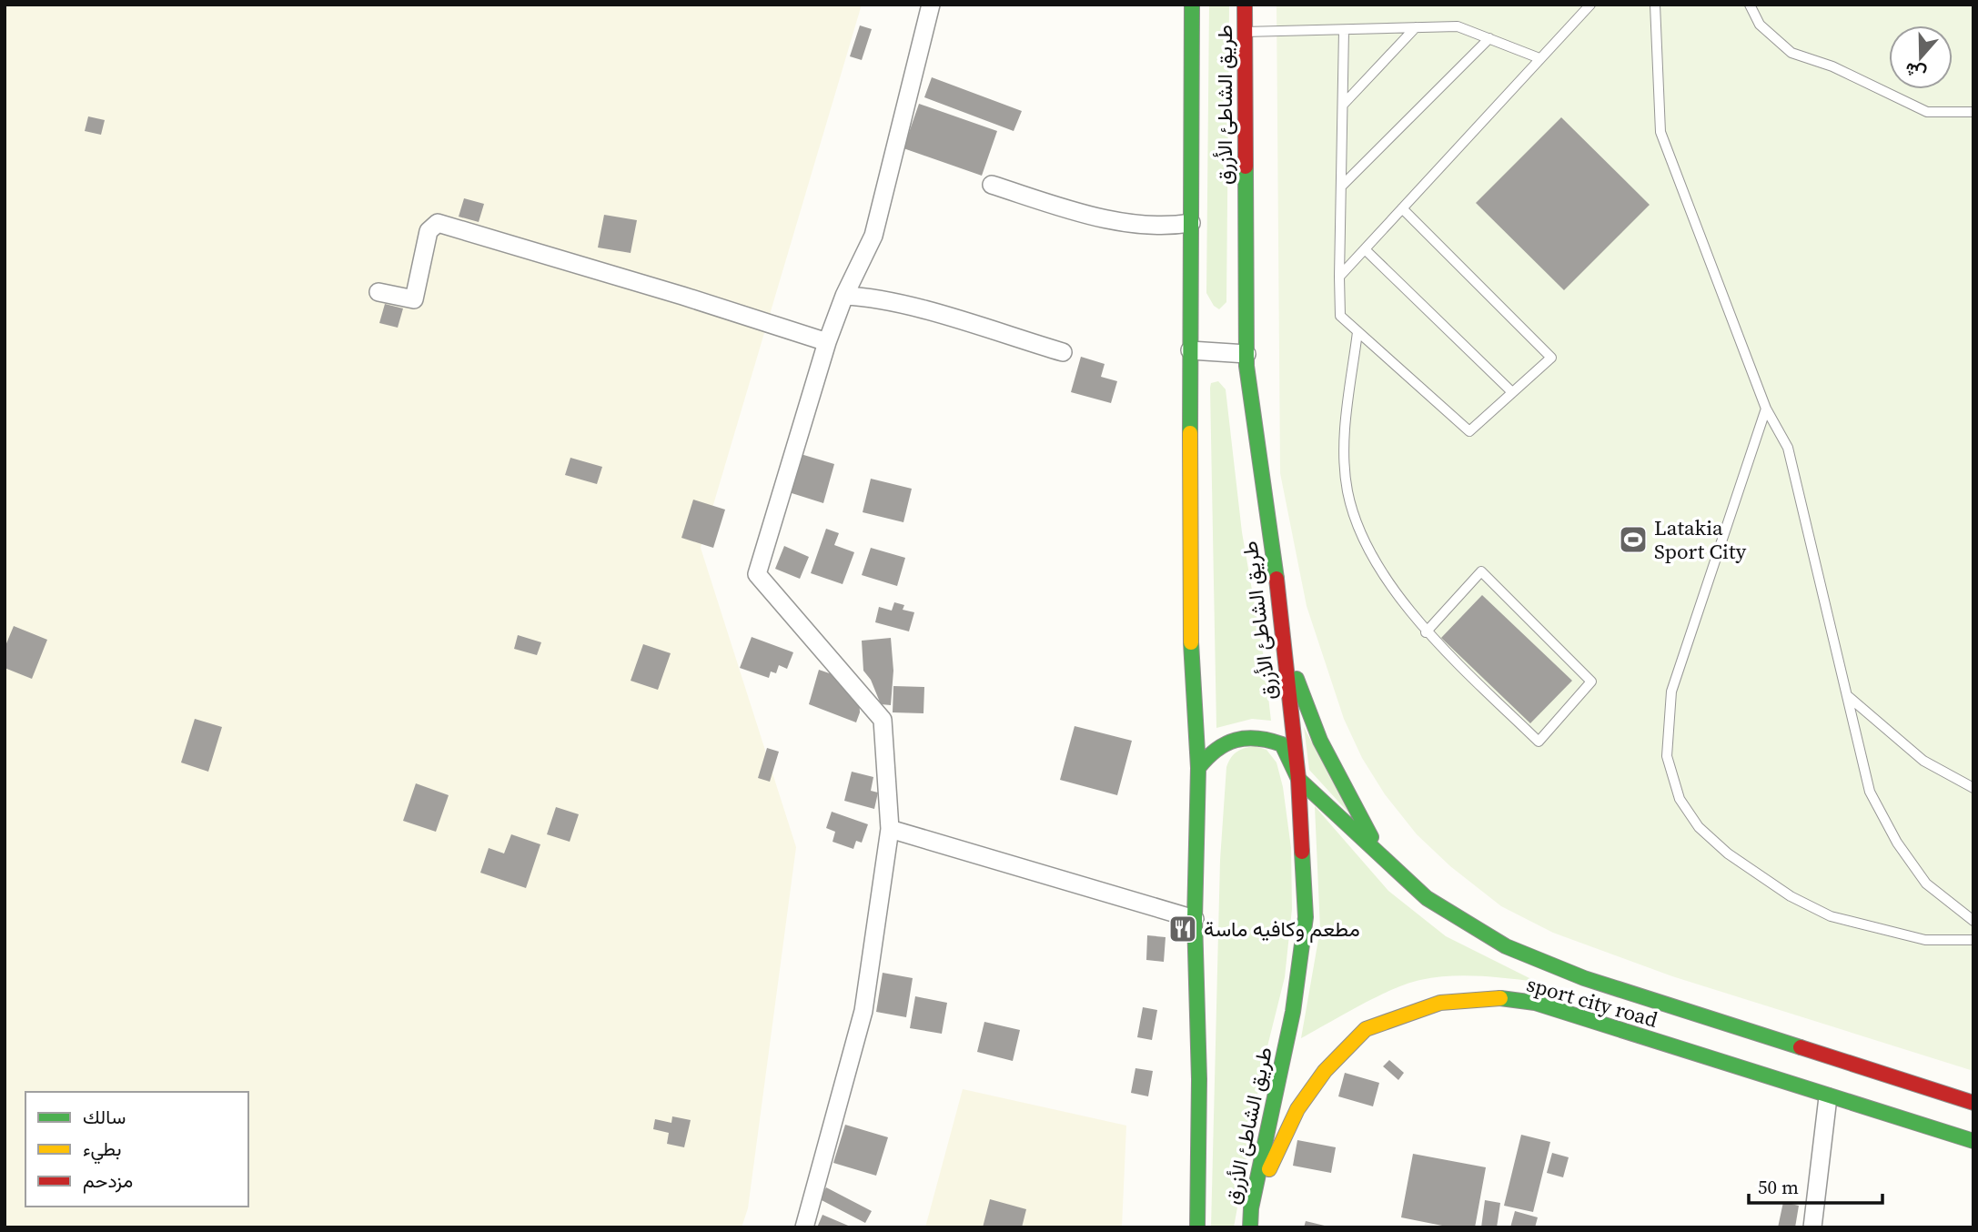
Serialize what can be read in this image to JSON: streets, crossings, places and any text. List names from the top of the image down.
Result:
{
  "streets": {
    "main road": ["طريق الشاطئ الأزرق", "sport city road"]
  },
  "crossings": [
    ["طريق الشاطئ الأزرق", "sport city road"]
  ],
  "places": {
    "sports": ["Latakia Sport City"],
    "restaurant": ["مطعم وكافيه ماسة"]
  },
  "legend": ["سالك", "بطيء", "مزدحم"],
  "scale_bar": "50 m",
  "north": "bottom"
}
